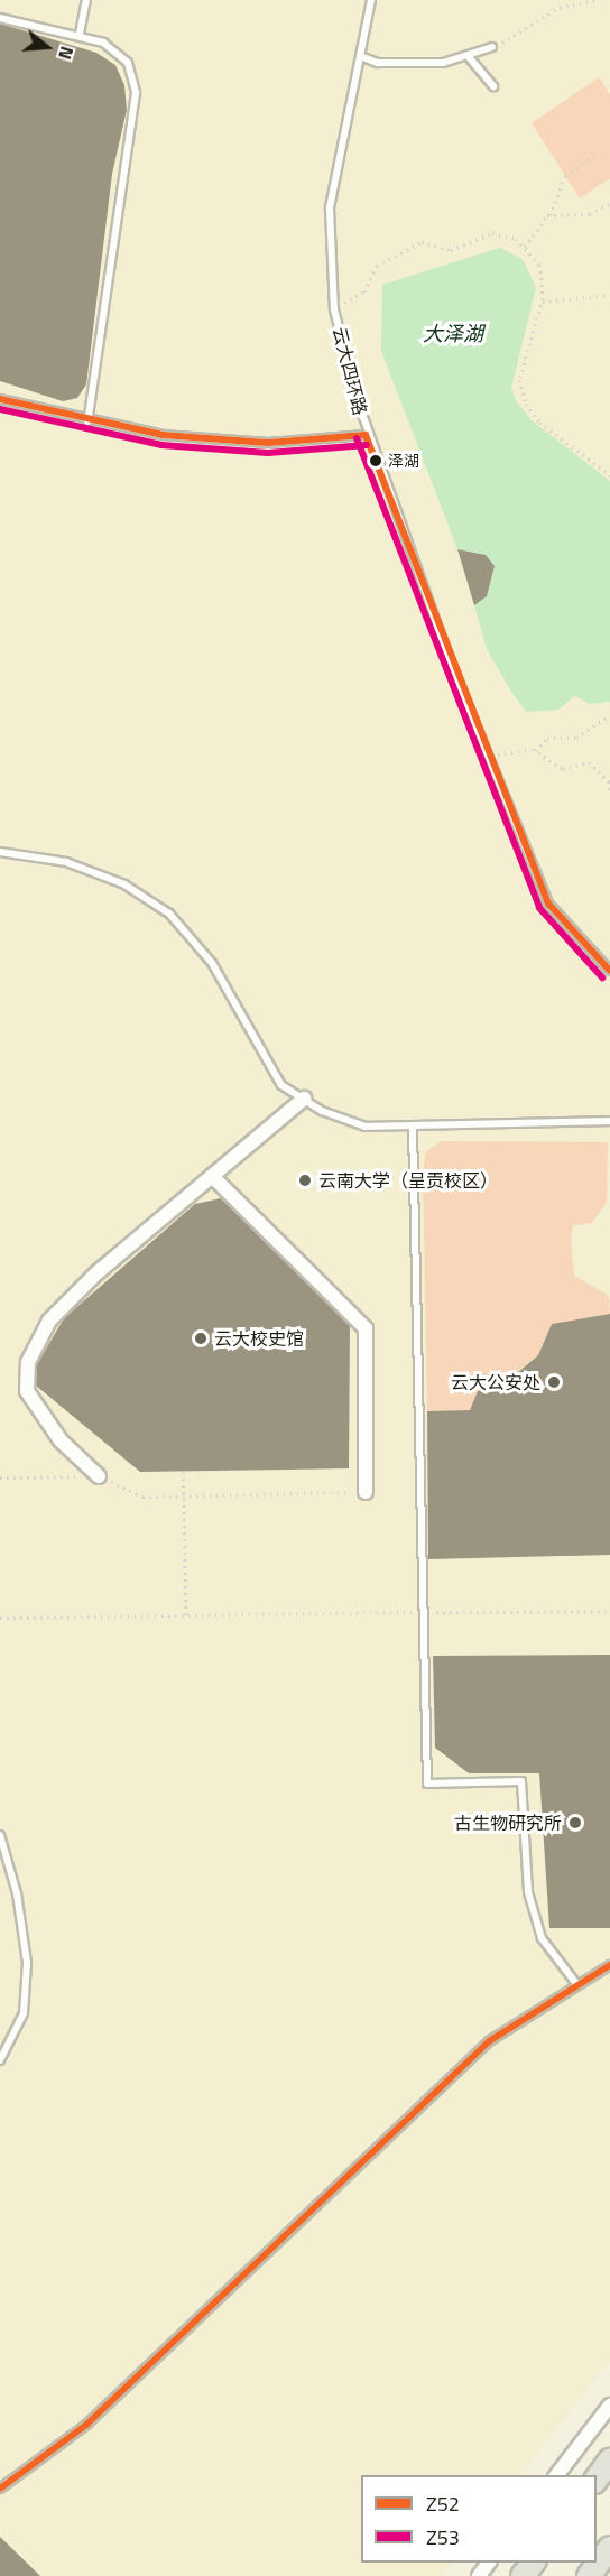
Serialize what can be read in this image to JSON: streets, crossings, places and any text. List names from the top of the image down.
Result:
{
  "streets": {
    "lane": ["云大四环路"]
  },
  "water": ["大泽湖"],
  "places": [
    "泽湖",
    "云南大学（呈贡校区）",
    "云大校史馆",
    "云大公安处",
    "古生物研究所"
  ],
  "lines": ["transit line Z52", "transit line Z53"],
  "legend": ["Z52", "Z53"],
  "north": "right"
}
